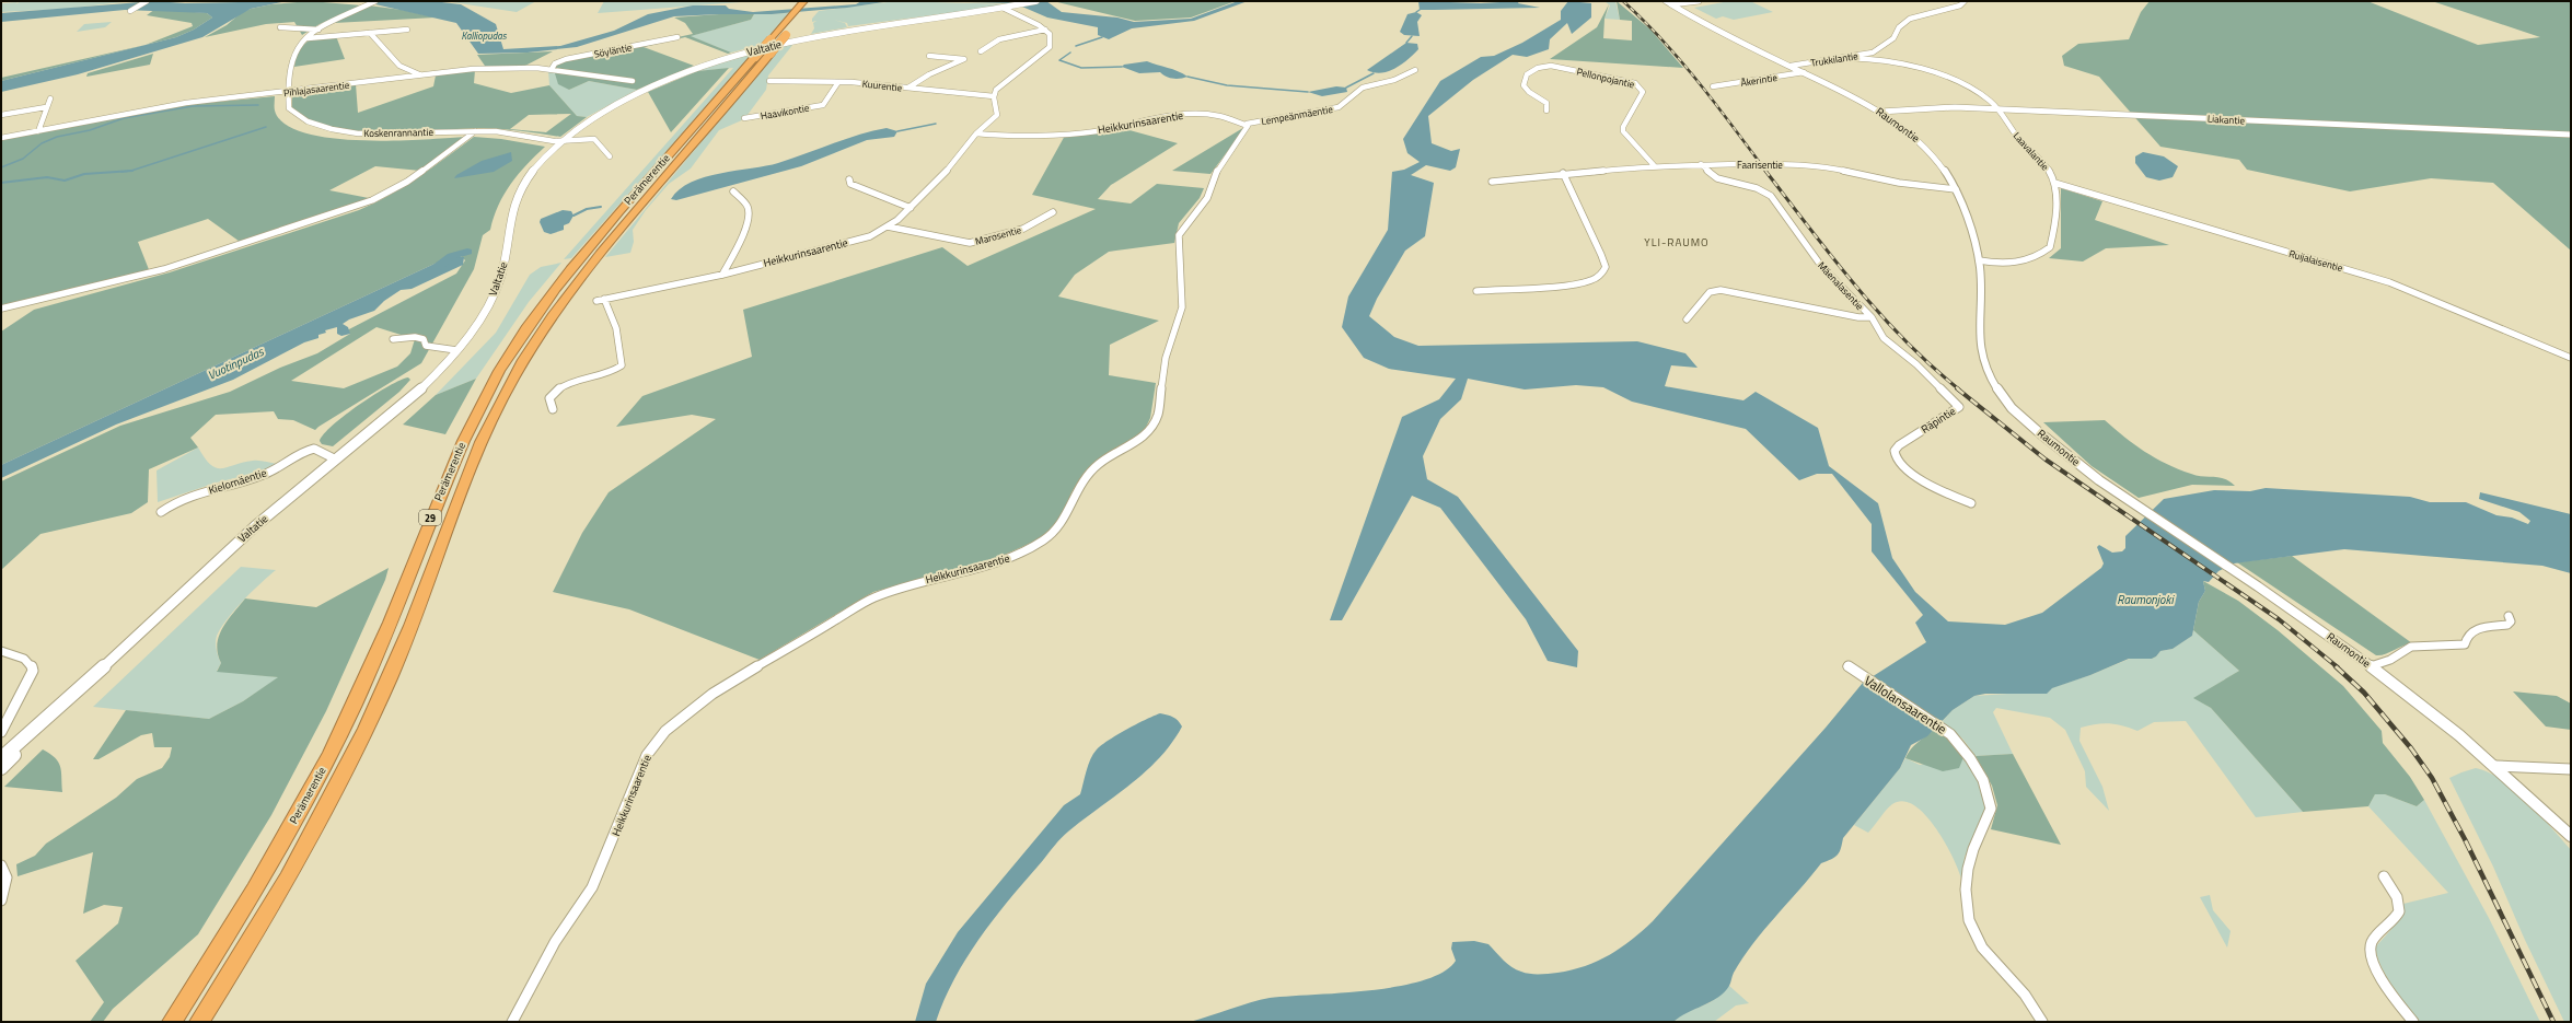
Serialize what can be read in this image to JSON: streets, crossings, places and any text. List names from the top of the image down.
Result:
{
  "streets": {
    "highway": ["Perämerentie", "29"],
    "main road": ["Valtatie"],
    "street": [
      "Söyläntie",
      "Trukkilantie",
      "Pellonpojantie",
      "Åkerintie",
      "Kuurentie",
      "Pihlajasaarentie",
      "Haavikontie",
      "Lempeänmäentie",
      "Liakantie",
      "Heikkurinsaarentie",
      "Raumontie",
      "Koskenrannantie",
      "Laavalantie",
      "Faarisentie",
      "Marosentie",
      "Ruijalaisentie",
      "Mäenalasentie",
      "Räpintie",
      "Kielomäentie",
      "Vallolansaarentie"
    ]
  },
  "crossings": [
    ["Valtatie", "Koskenrannantie"],
    ["Valtatie", "Kielomäentie"],
    ["Söyläntie", "Pihlajasaarentie"],
    ["Trukkilantie", "Raumontie"],
    ["Trukkilantie", "Laavalantie"],
    ["Pellonpojantie", "Faarisentie"],
    ["Åkerintie", "Raumontie"],
    ["Kuurentie", "Haavikontie"],
    ["Pihlajasaarentie", "Koskenrannantie"],
    ["Lempeänmäentie", "Heikkurinsaarentie"],
    ["Liakantie", "Raumontie"],
    ["Liakantie", "Laavalantie"],
    ["Heikkurinsaarentie", "Marosentie"],
    ["Raumontie", "Laavalantie"],
    ["Raumontie", "Faarisentie"],
    ["Laavalantie", "Ruijalaisentie"],
    ["Faarisentie", "Mäenalasentie"],
    ["Mäenalasentie", "Räpintie"]
  ],
  "districts": ["YLI-RAUMO"],
  "water": ["Kalliopudas", "Vuotinpudas", "Raumonjoki"]
}
